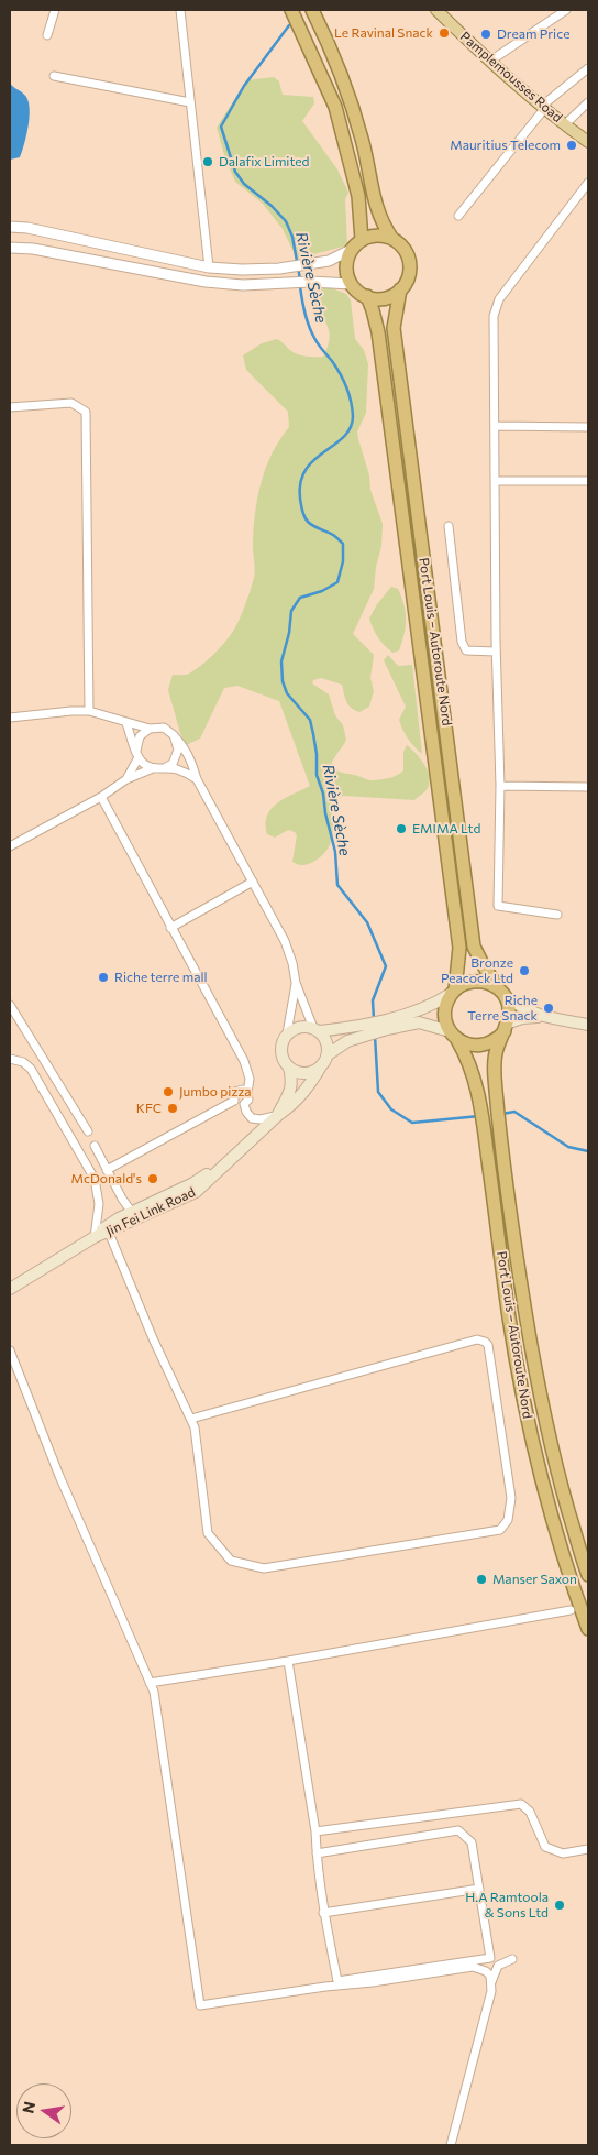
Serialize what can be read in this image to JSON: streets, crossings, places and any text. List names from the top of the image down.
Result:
{
  "streets": {
    "highway": ["Port Louis – Autoroute Nord"],
    "main road": ["Pamplemousses Road", "Jin Fei Link Road"]
  },
  "water": ["Rivière Sèche"],
  "places": [
    "Le Ravinal Snack",
    "Dream Price",
    "Mauritius Telecom",
    "Dalafix Limited",
    "EMIMA Ltd",
    "Bronze Peacock Ltd",
    "Riche terre mall",
    "Riche Terre Snack",
    "Jumbo pizza",
    "KFC",
    "McDonald's",
    "Manser Saxon",
    "H.A Ramtoola & Sons Ltd"
  ],
  "north": "left"
}
